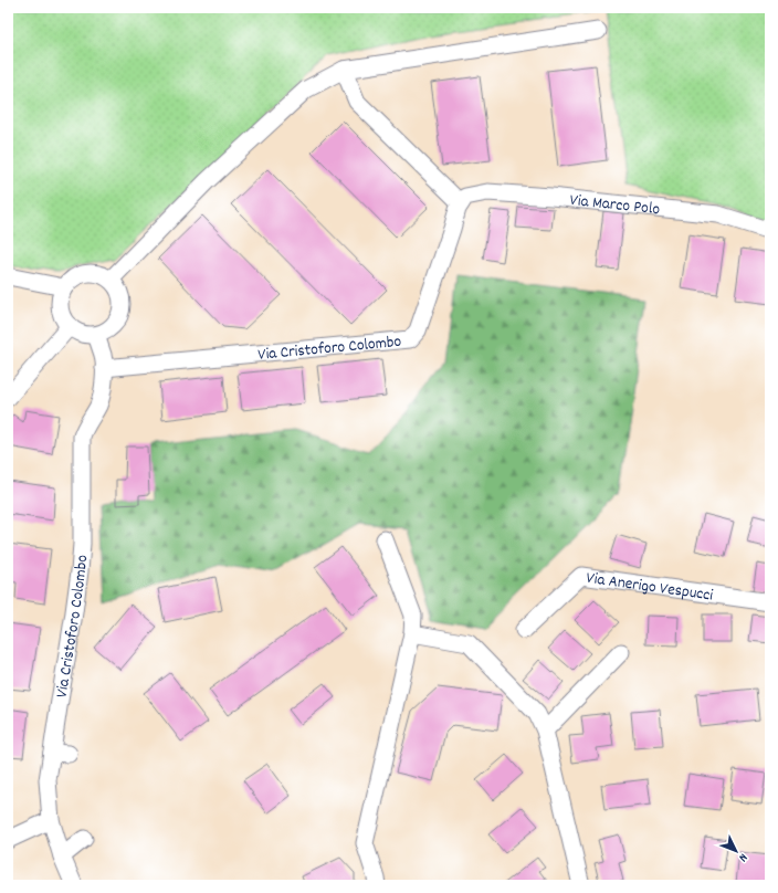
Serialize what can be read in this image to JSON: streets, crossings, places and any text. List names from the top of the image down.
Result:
{
  "streets": {
    "street": ["Via Marco Polo", "Via Cristoforo Colombo", "Via Anerigo Vespucci"]
  },
  "crossings": [
    ["Via Marco Polo", "Via Cristoforo Colombo"]
  ],
  "north": "bottom right"
}
